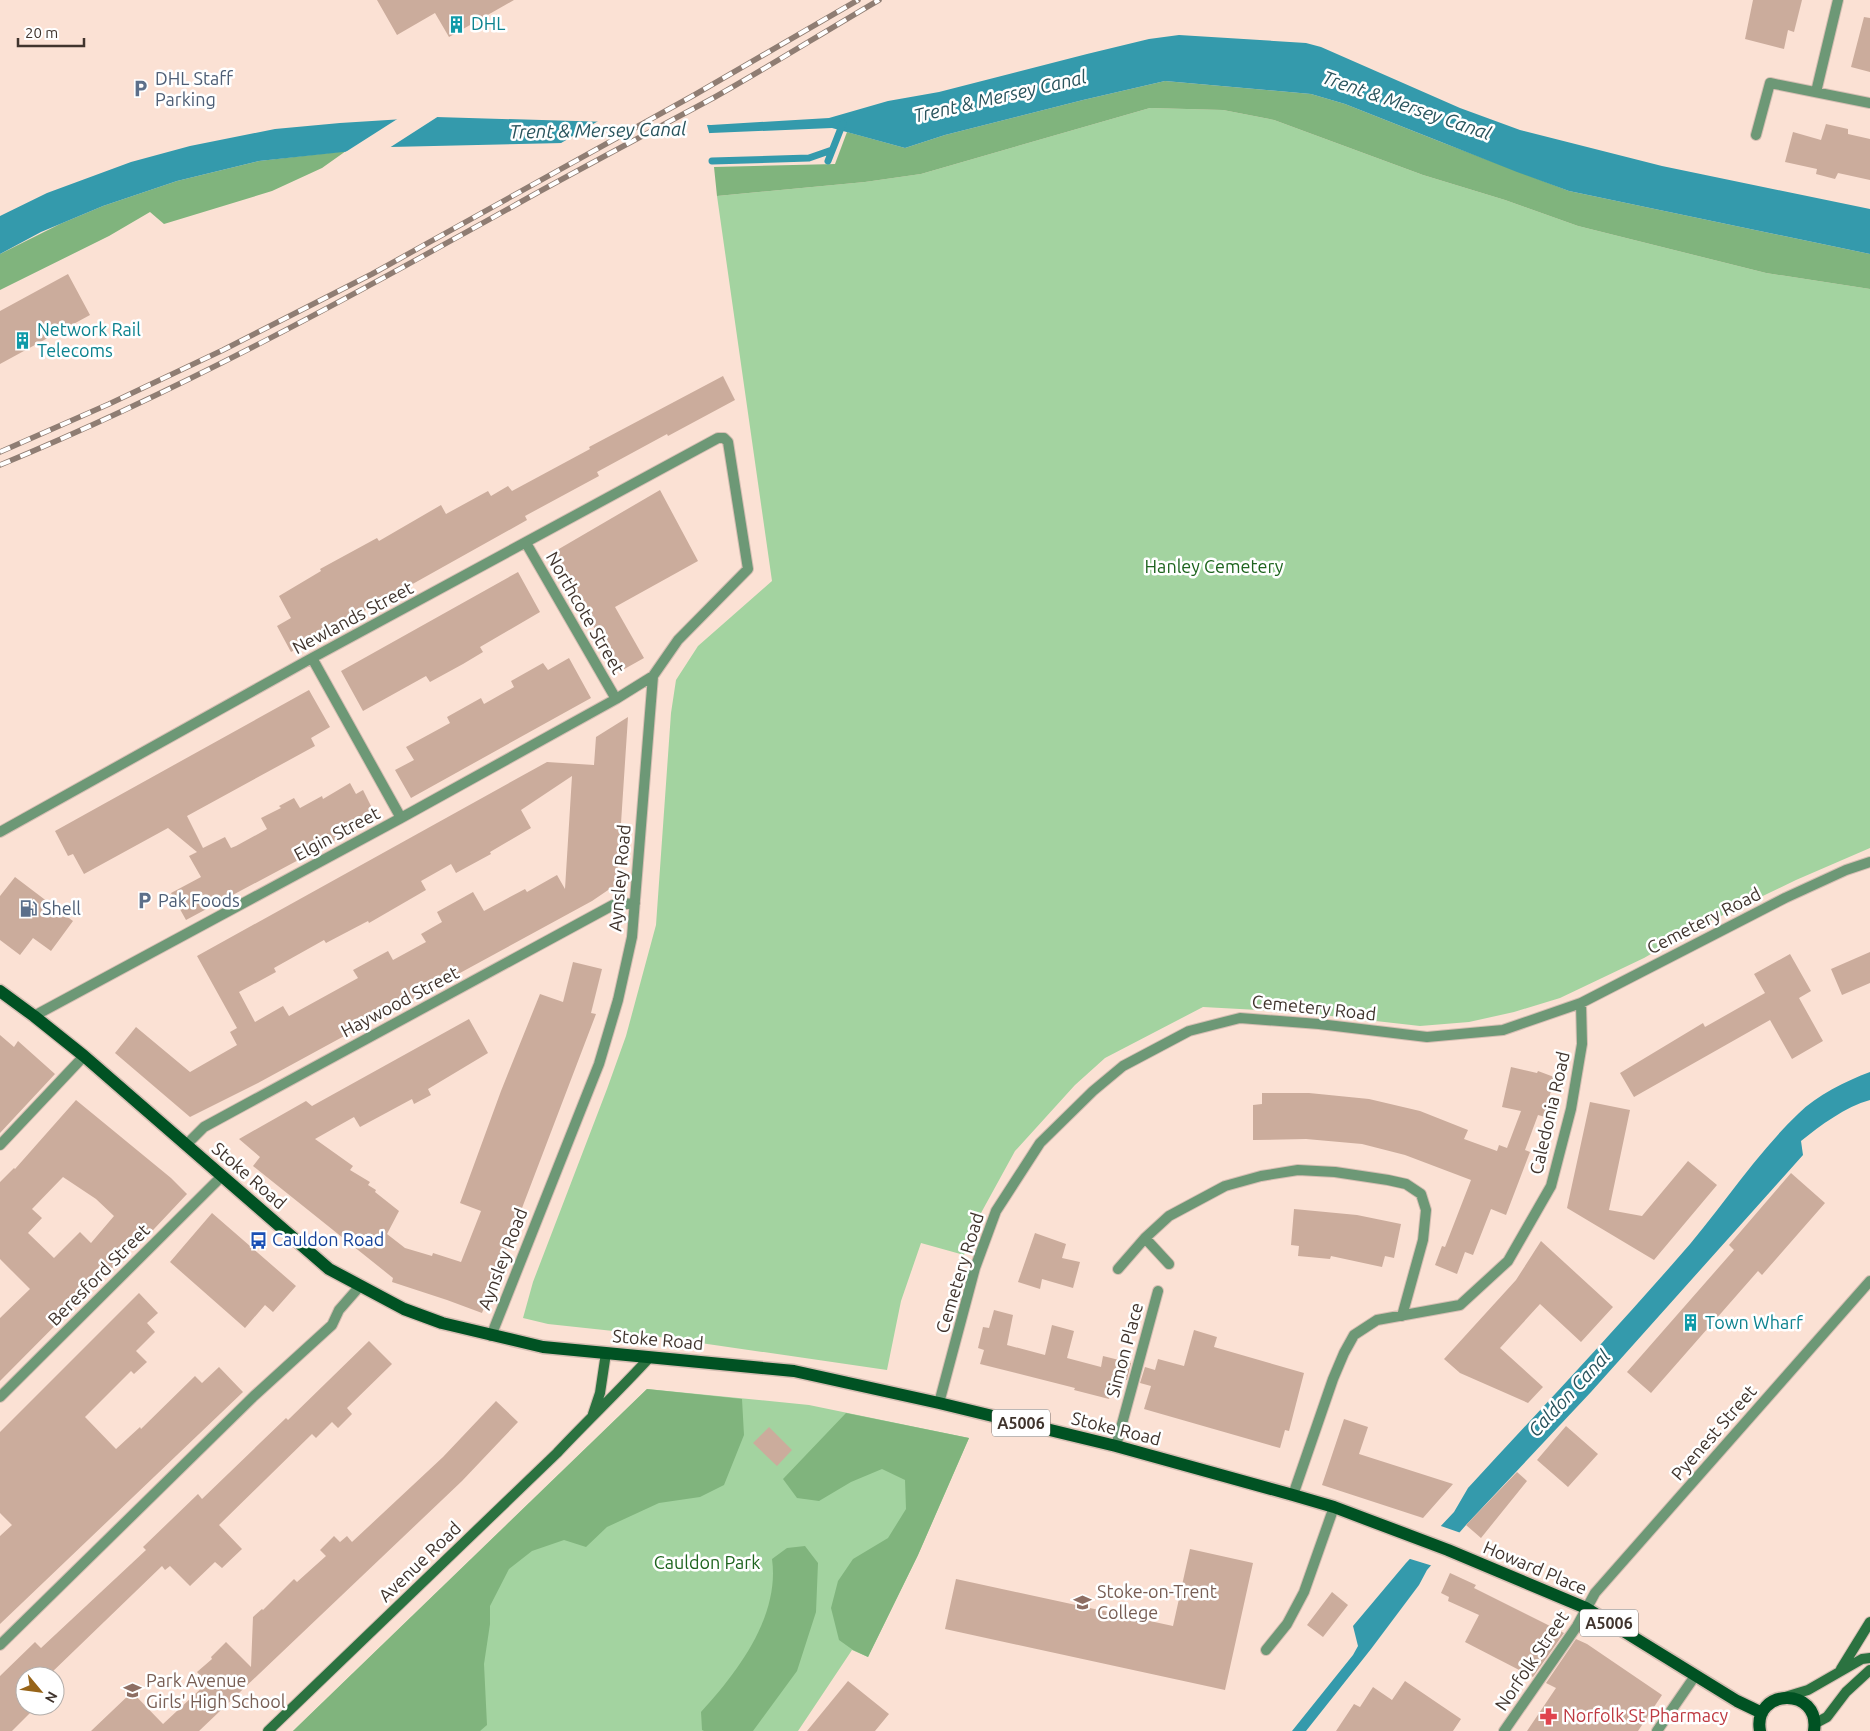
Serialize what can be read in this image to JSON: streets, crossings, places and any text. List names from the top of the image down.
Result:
{
  "streets": {
    "main road": ["Stoke Road", "A5006", "Howard Place"],
    "street": [
      "Northcote Street",
      "Newlands Street",
      "Elgin Street",
      "Aynsley Road",
      "Cemetery Road",
      "Haywood Street",
      "Caledonia Road",
      "Beresford Street",
      "Simon Place",
      "Pyenest Street",
      "Avenue Road",
      "Norfolk Street"
    ]
  },
  "crossings": [
    ["Northcote Street", "Newlands Street"],
    ["Northcote Street", "Elgin Street"],
    ["Newlands Street", "Elgin Street"],
    ["Newlands Street", "Aynsley Road"],
    ["Elgin Street", "Aynsley Road"],
    ["Elgin Street", "Stoke Road"],
    ["Aynsley Road", "Haywood Street"],
    ["Aynsley Road", "Stoke Road"],
    ["Cemetery Road", "Caledonia Road"],
    ["Cemetery Road", "Stoke Road"],
    ["Haywood Street", "Stoke Road"],
    ["Caledonia Road", "Stoke Road"],
    ["Stoke Road", "Beresford Street"],
    ["Stoke Road", "Simon Place"],
    ["Stoke Road", "Avenue Road"],
    ["Stoke Road", "Howard Place"],
    ["Pyenest Street", "Howard Place"],
    ["Pyenest Street", "Norfolk Street"],
    ["Howard Place", "Norfolk Street"]
  ],
  "water": ["Trent & Mersey Canal", "Caldon Canal"],
  "parks": ["Hanley Cemetery", "Cauldon Park"],
  "places": {
    "building": ["DHL", "Network Rail Telecoms", "Town Wharf"],
    "parking": ["DHL Staff Parking", "Pak Foods"],
    "fuel station": ["Shell"],
    "bus stop": ["Cauldon Road"],
    "school or university": ["Stoke-on-Trent College", "Park Avenue Girls' High School"],
    "pharmacy": ["Norfolk St Pharmacy"]
  },
  "scale_bar": "20 m",
  "north": "bottom right"
}
